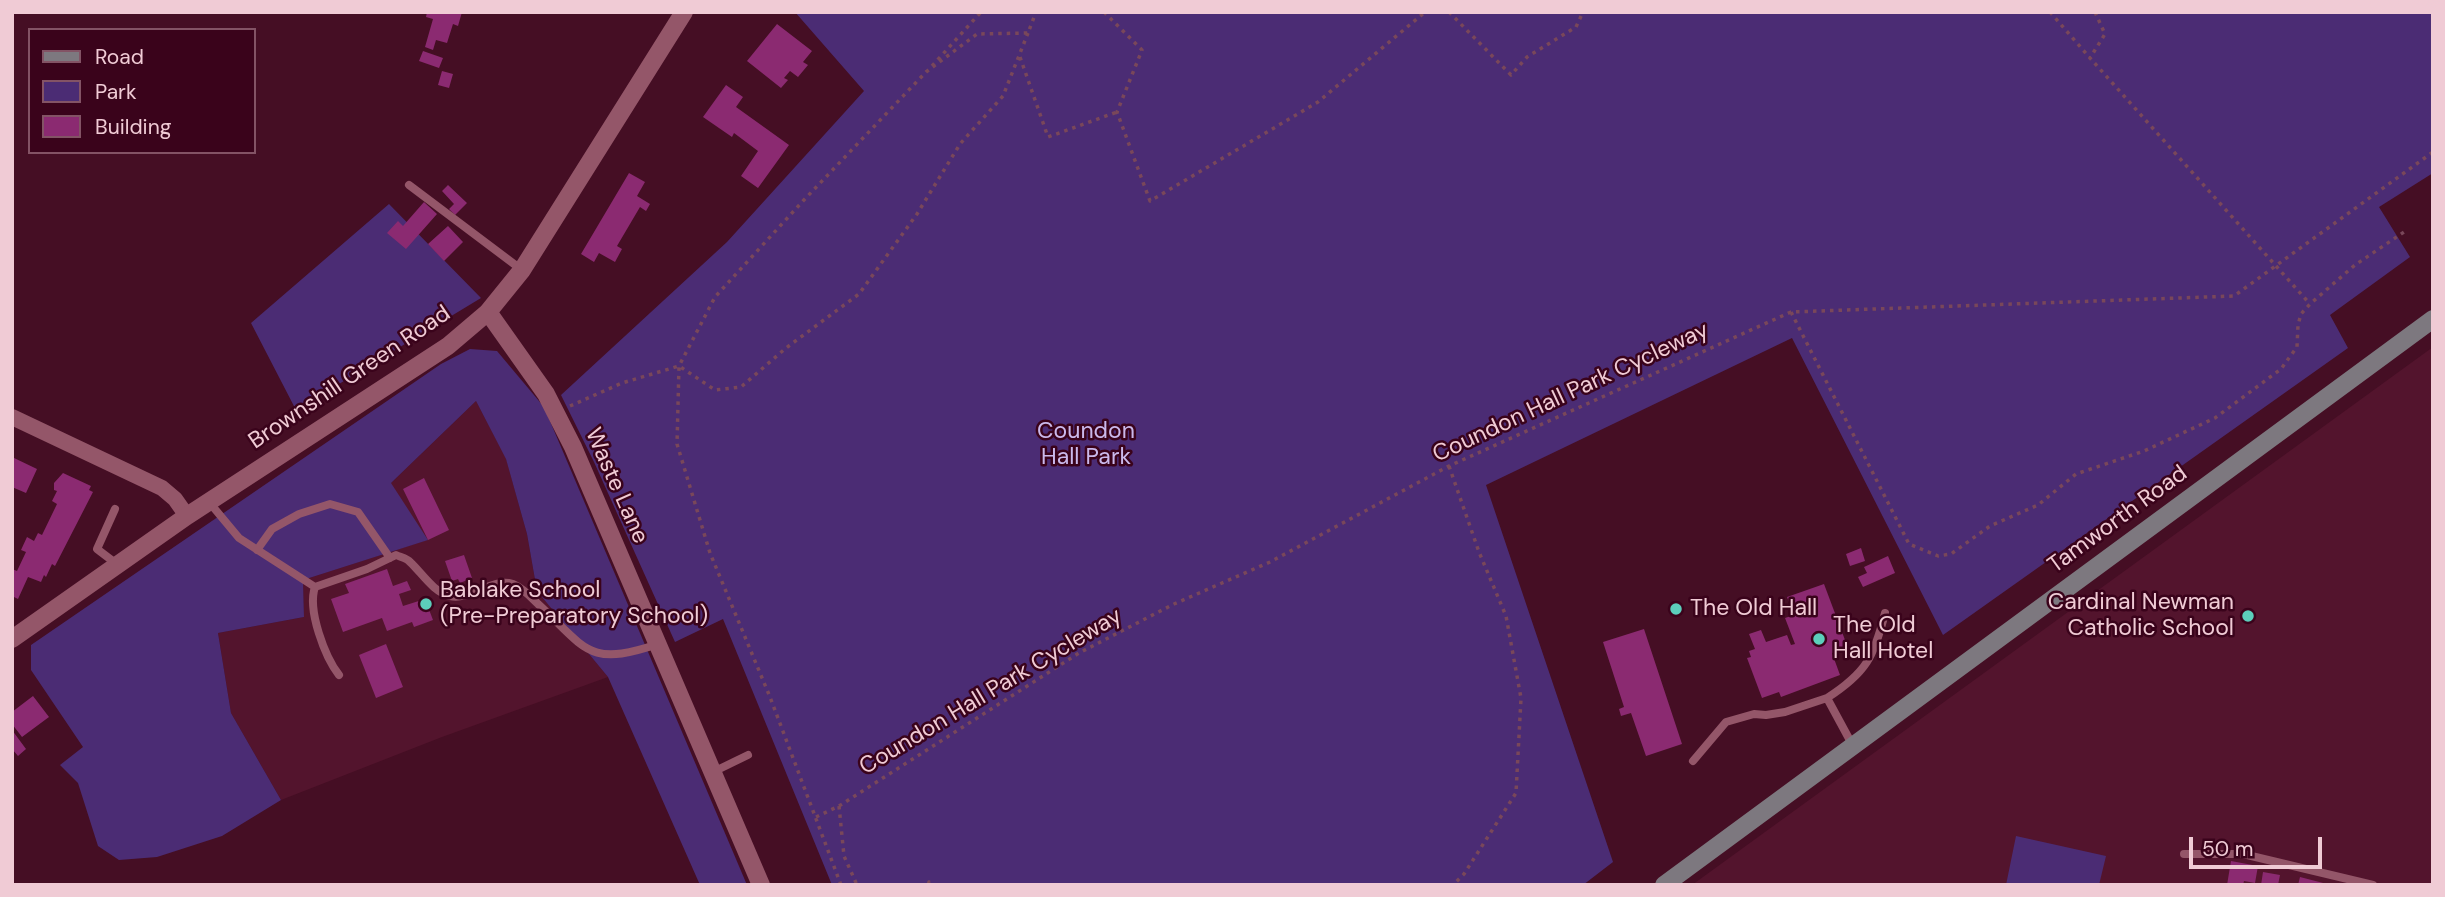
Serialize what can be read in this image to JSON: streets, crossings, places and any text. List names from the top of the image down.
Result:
{
  "streets": {
    "main road": ["Tamworth Road"],
    "street": ["Brownshill Green Road", "Waste Lane"],
    "path": ["Coundon Hall Park Cycleway"]
  },
  "crossings": [
    ["Brownshill Green Road", "Waste Lane"]
  ],
  "parks": ["Coundon Hall Park"],
  "places": [
    "Bablake School (Pre-Preparatory School)",
    "The Old Hall",
    "Cardinal Newman Catholic School",
    "The Old Hall Hotel"
  ],
  "legend": ["Road", "Park", "Building"],
  "scale_bar": "50 m"
}
